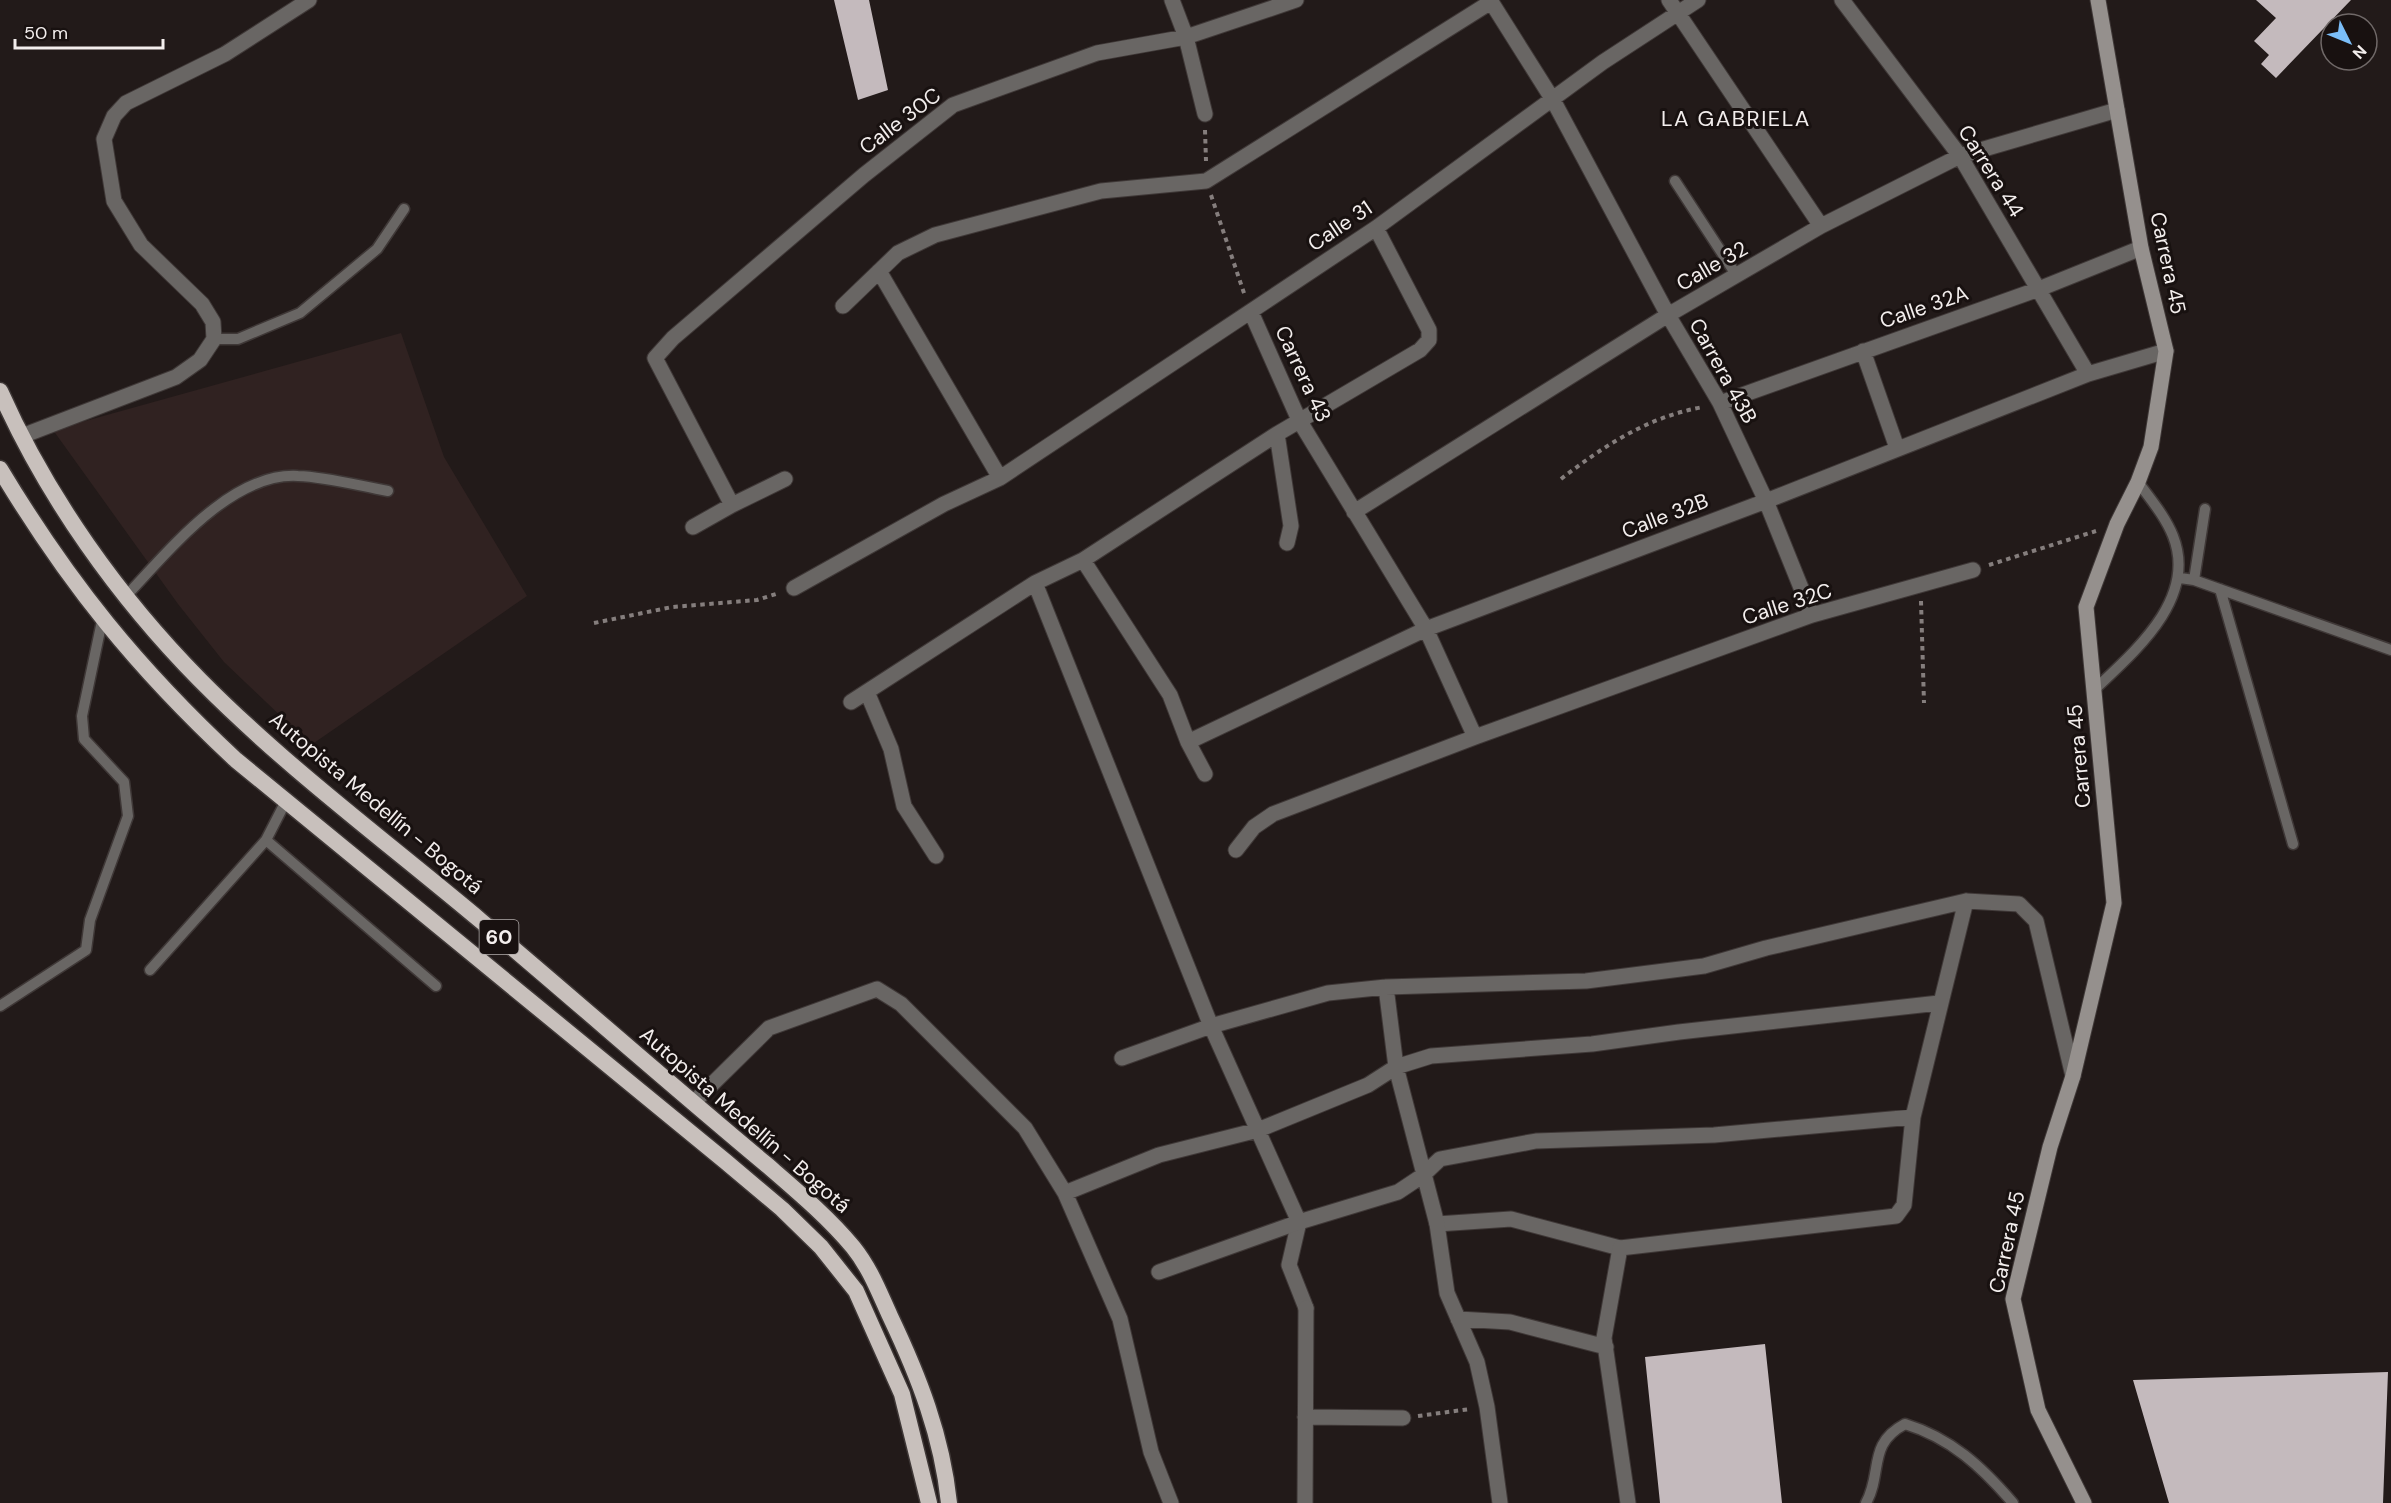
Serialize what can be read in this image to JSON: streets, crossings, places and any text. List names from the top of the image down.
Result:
{
  "streets": {
    "highway": ["Autopista Medellín - Bogotá", "60"],
    "main road": ["Carrera 45"],
    "street": [
      "Calle 30C",
      "Carrera 44",
      "Calle 31",
      "Calle 32",
      "Calle 32A",
      "Carrera 43B",
      "Carrera 43",
      "Calle 32B",
      "Calle 32C"
    ]
  },
  "crossings": [
    ["Carrera 44", "Calle 32"],
    ["Carrera 44", "Calle 32A"],
    ["Carrera 44", "Calle 32B"],
    ["Calle 31", "Carrera 43B"],
    ["Calle 31", "Carrera 43"],
    ["Carrera 45", "Calle 32"],
    ["Carrera 45", "Calle 32A"],
    ["Carrera 45", "Calle 32B"],
    ["Calle 32", "Carrera 43B"],
    ["Calle 32", "Carrera 43"],
    ["Calle 32A", "Carrera 43B"],
    ["Carrera 43B", "Calle 32B"],
    ["Carrera 43B", "Calle 32C"],
    ["Carrera 43", "Calle 32B"],
    ["Carrera 43", "Calle 32C"]
  ],
  "districts": ["LA GABRIELA"],
  "scale_bar": "50 m",
  "north": "bottom right"
}
